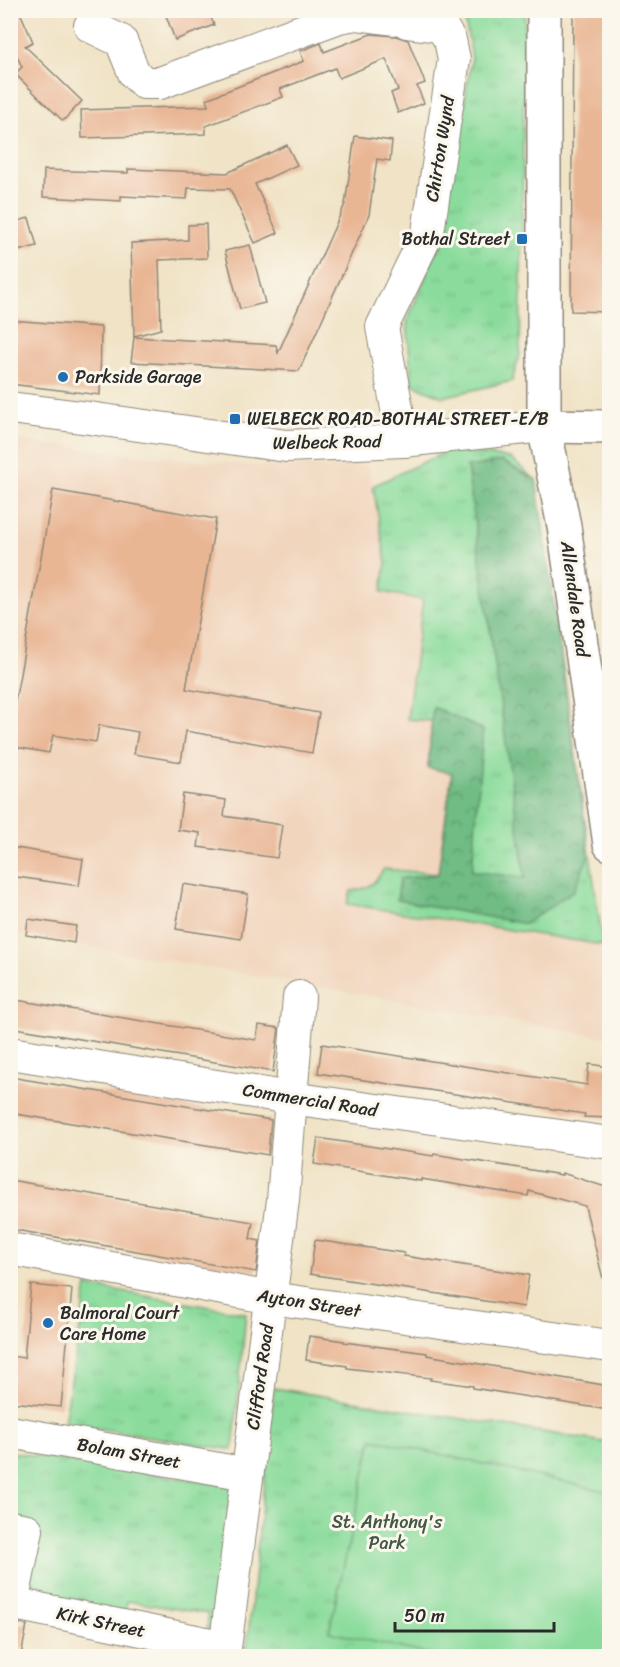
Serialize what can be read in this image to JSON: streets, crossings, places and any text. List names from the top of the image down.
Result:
{
  "streets": {
    "main road": ["Welbeck Road", "Allendale Road"],
    "street": [
      "Chirton Wynd",
      "Commercial Road",
      "Ayton Street",
      "Clifford Road",
      "Bolam Street",
      "Kirk Street"
    ]
  },
  "crossings": [
    ["Chirton Wynd", "Welbeck Road"],
    ["Welbeck Road", "Allendale Road"],
    ["Commercial Road", "Clifford Road"],
    ["Ayton Street", "Clifford Road"],
    ["Clifford Road", "Bolam Street"],
    ["Clifford Road", "Kirk Street"]
  ],
  "parks": ["St. Anthony's Park"],
  "places": {
    "transit": ["Bothal Street", "WELBECK ROAD-BOTHAL STREET-E/B"],
    "other": ["Parkside Garage", "Balmoral Court Care Home"]
  },
  "scale_bar": "50 m"
}
